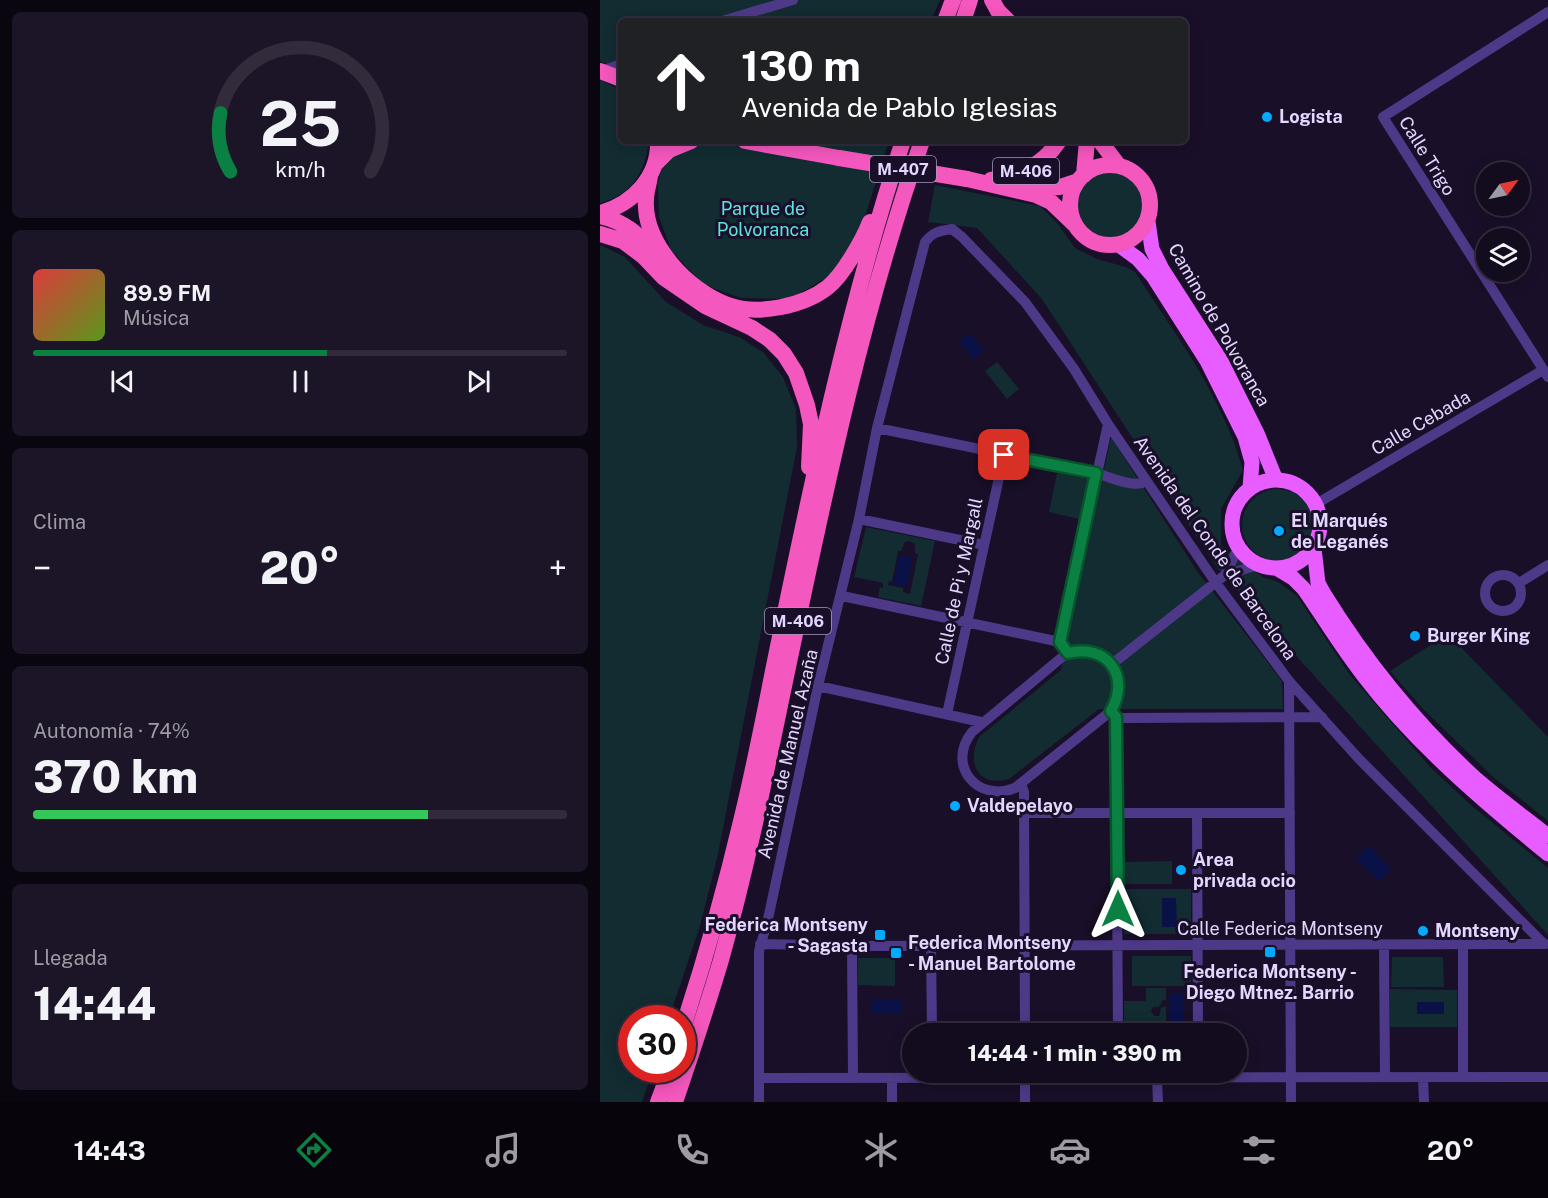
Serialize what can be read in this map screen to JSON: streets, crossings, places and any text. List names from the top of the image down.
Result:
{
  "streets": {
    "highway": ["M-407", "M-406"],
    "main road": ["Camino de Polvoranca"],
    "street": [
      "Calle Trigo",
      "Calle Cebada",
      "Avenida del Conde de Barcelona",
      "Calle de Pi y Margall",
      "Avenida de Manuel Azaña",
      "Calle Federica Montseny"
    ]
  },
  "crossings": [
    ["Calle Trigo", "Calle Cebada"],
    ["M-407", "M-406"],
    ["M-407", "Camino de Polvoranca"],
    ["M-406", "Camino de Polvoranca"],
    ["Camino de Polvoranca", "Calle Cebada"],
    ["Avenida del Conde de Barcelona", "Avenida de Manuel Azaña"],
    ["Avenida del Conde de Barcelona", "Calle Federica Montseny"],
    ["Avenida de Manuel Azaña", "Calle Federica Montseny"]
  ],
  "parks": ["Parque de Polvoranca"],
  "places": {
    "other": [
      "Logista",
      "El Marqués de Leganés",
      "Burger King",
      "Valdepelayo",
      "Area privada ocio",
      "Montseny"
    ],
    "transit": ["Federica Montseny - Sagasta", "Federica Montseny - Diego Mtnez. Barrio", "Federica Montseny - Manuel Bartolome"]
  },
  "north": "top right",
  "page": {
    "turn": ["130 m", "Avenida de Pablo Iglesias"],
    "song": ["89.9 FM", "Música"],
    "tile": [
      "Clima",
      ["Autonomía · 74%", "370 km"],
      ["Llegada", "14:44"]
    ],
    "heat": ["−", "20°", "+"],
    "limit": "30",
    "trip": "14:44 · 1 min · 390 m",
    "tabs": ["14:43", "20°"],
    "gauge": ["25", "km/h"]
  }
}
